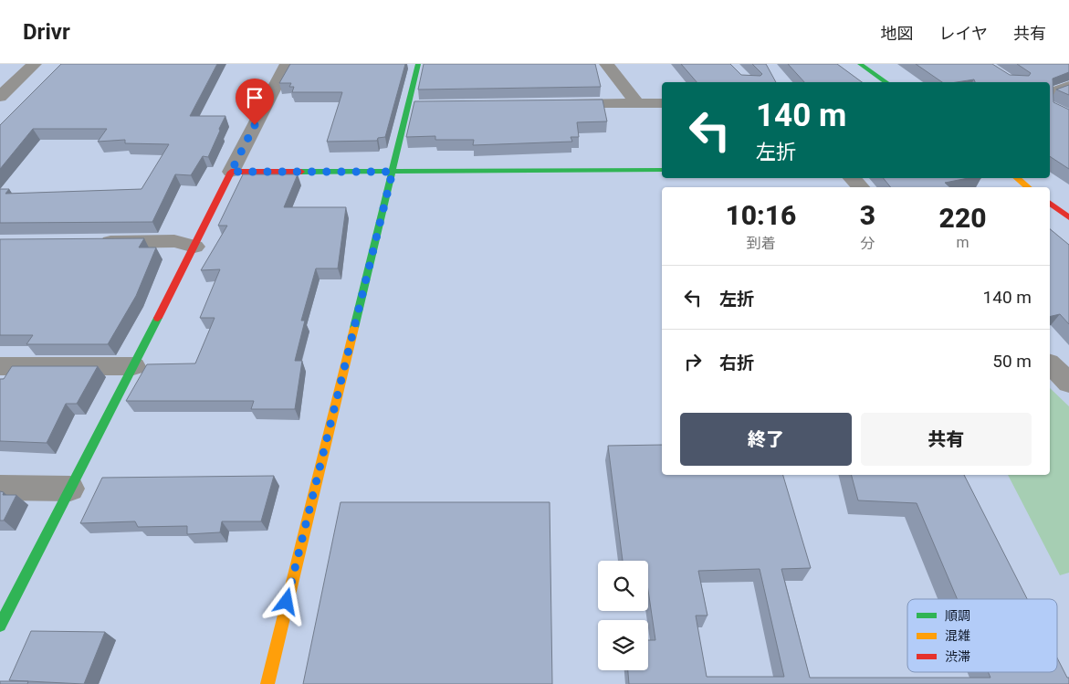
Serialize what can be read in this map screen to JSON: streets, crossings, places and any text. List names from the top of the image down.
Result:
{
  "legend": ["順調", "混雑", "渋滞"],
  "page": {
    "header": "Drivr",
    "nav": ["地図", "レイヤ", "共有"],
    "turn": ["140 m", "左折"],
    "eta": [
      "10:16",
      "到着",
      "3",
      "分",
      "220",
      "m"
    ],
    "list": [
      {
        "name": "左折",
        "value": "140 m"
      },
      {
        "name": "右折",
        "value": "50 m"
      }
    ],
    "buttons": ["終了", "共有"]
  }
}
